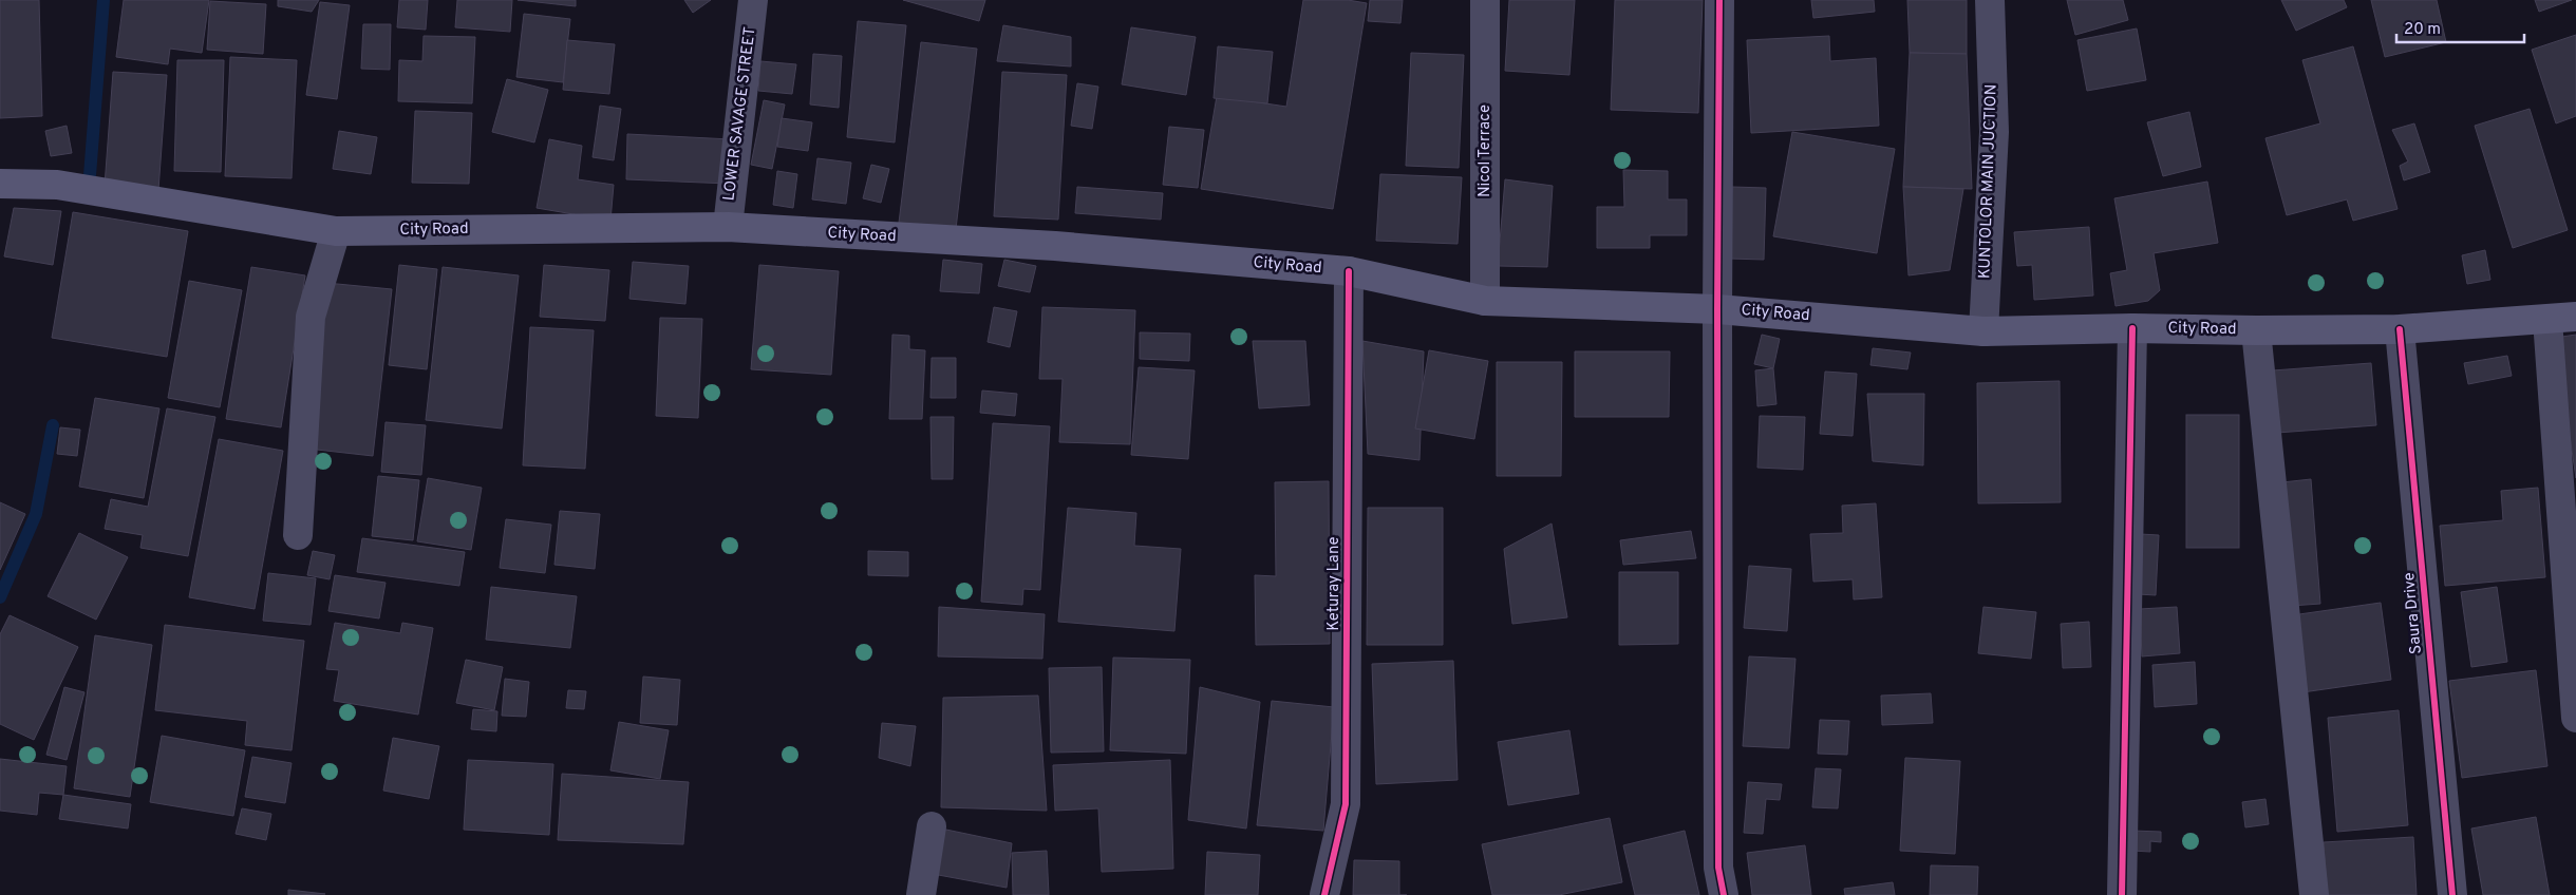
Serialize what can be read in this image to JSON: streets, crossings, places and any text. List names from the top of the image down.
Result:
{
  "streets": {
    "main road": ["City Road"],
    "street": [
      "LOWER SAVAGE STREET",
      "Nicol Terrace",
      "KUNTOLOR MAIN JUCTION",
      "Keturay Lane",
      "Saura Drive"
    ]
  },
  "crossings": [
    ["LOWER SAVAGE STREET", "City Road"],
    ["Nicol Terrace", "City Road"],
    ["KUNTOLOR MAIN JUCTION", "City Road"],
    ["City Road", "Keturay Lane"],
    ["City Road", "Saura Drive"]
  ],
  "scale_bar": "20 m"
}
